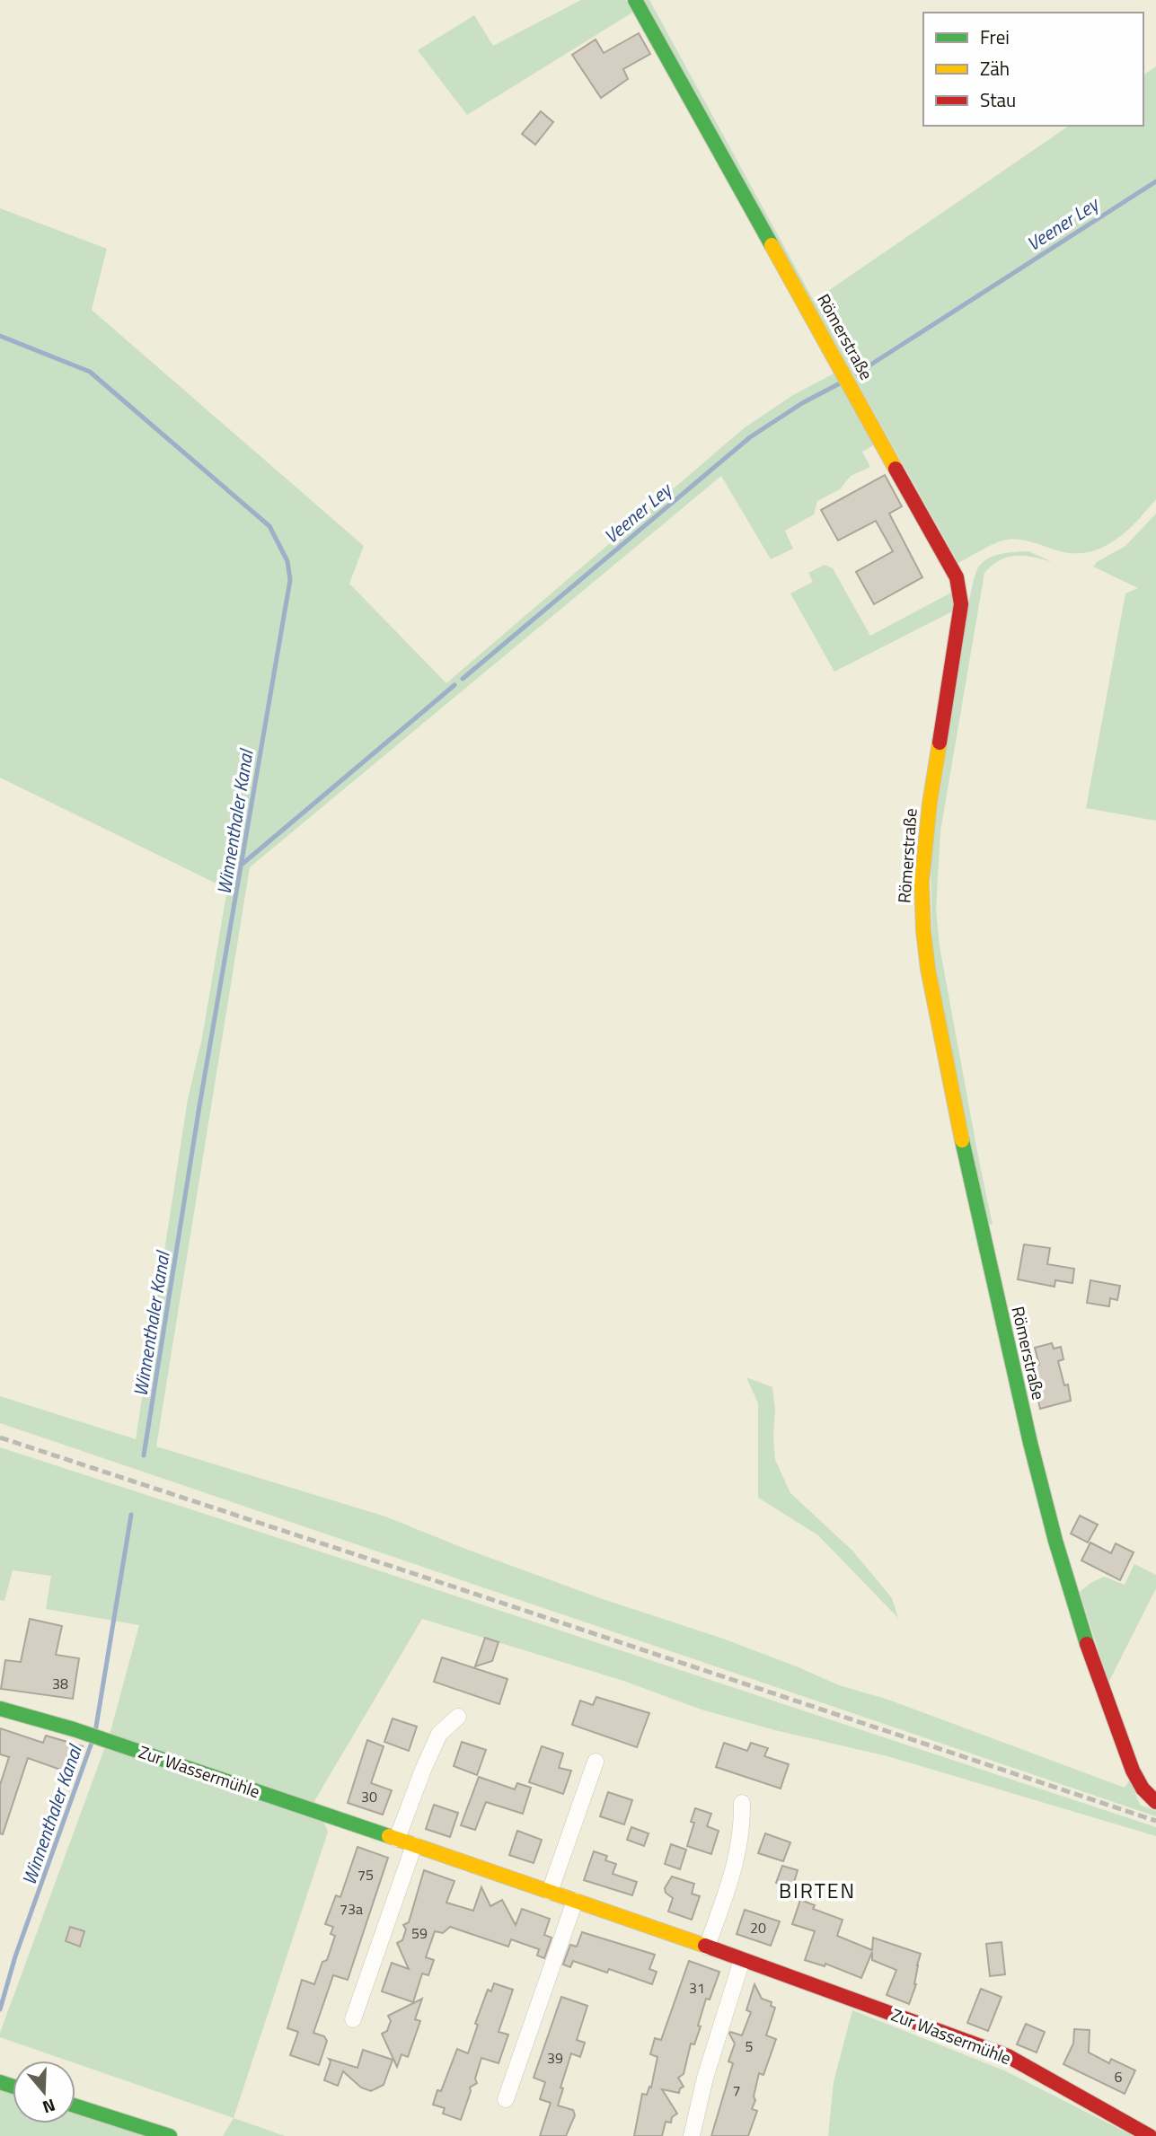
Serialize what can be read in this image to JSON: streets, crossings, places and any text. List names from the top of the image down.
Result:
{
  "streets": {
    "street": ["Römerstraße", "Zur Wassermühle"]
  },
  "districts": ["BIRTEN"],
  "water": ["Veener Ley", "Winnenthaler Kanal"],
  "house_numbers": [
    "38",
    "30",
    "75",
    "73a",
    "20",
    "59",
    "31",
    "5",
    "39",
    "6",
    "7"
  ],
  "legend": ["Frei", "Zäh", "Stau"],
  "north": "bottom"
}
